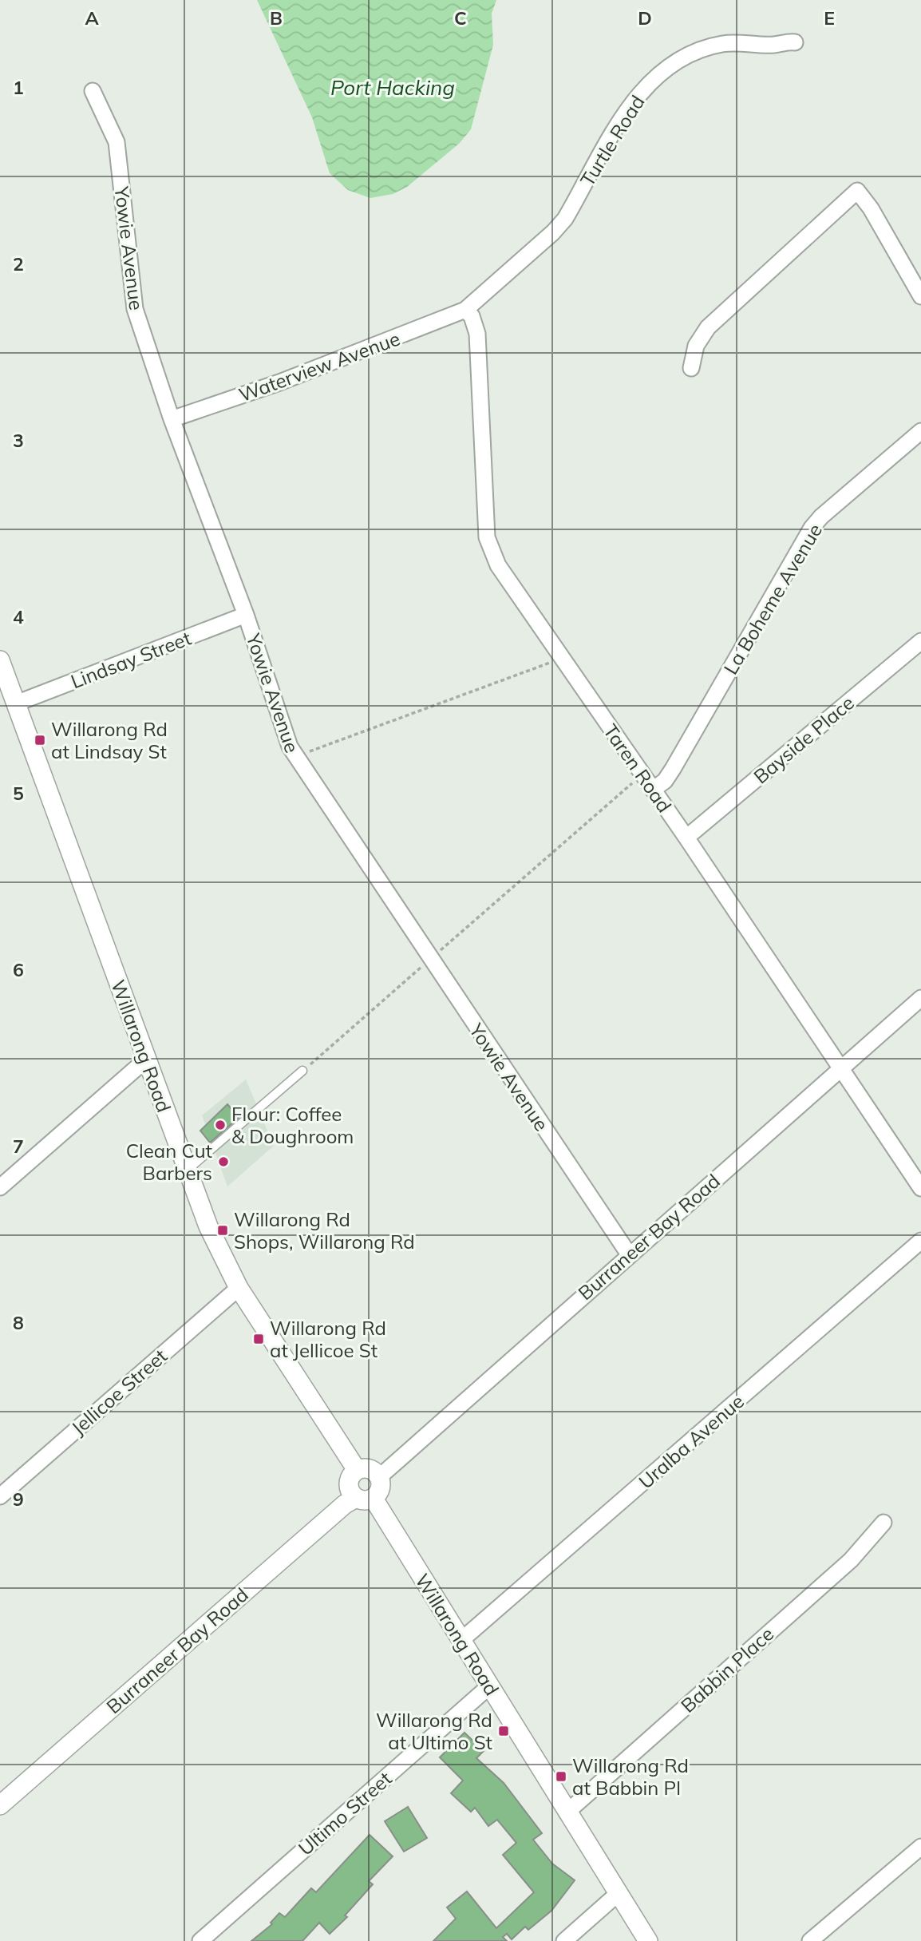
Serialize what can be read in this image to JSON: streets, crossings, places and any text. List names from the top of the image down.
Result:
{
  "streets": {
    "street": [
      "Turtle Road",
      "Yowie Avenue",
      "Waterview Avenue",
      "La Boheme Avenue",
      "Lindsay Street",
      "Bayside Place",
      "Taren Road",
      "Willarong Road",
      "Burraneer Bay Road",
      "Jellicoe Street",
      "Uralba Avenue",
      "Babbin Place",
      "Ultimo Street"
    ]
  },
  "crossings": [
    ["Turtle Road", "Waterview Avenue"],
    ["Turtle Road", "Taren Road"],
    ["Yowie Avenue", "Waterview Avenue"],
    ["Yowie Avenue", "Lindsay Street"],
    ["Yowie Avenue", "Burraneer Bay Road"],
    ["Waterview Avenue", "Taren Road"],
    ["La Boheme Avenue", "Taren Road"],
    ["Lindsay Street", "Willarong Road"],
    ["Bayside Place", "Taren Road"],
    ["Taren Road", "Burraneer Bay Road"],
    ["Willarong Road", "Burraneer Bay Road"],
    ["Willarong Road", "Jellicoe Street"],
    ["Willarong Road", "Uralba Avenue"],
    ["Willarong Road", "Babbin Place"],
    ["Willarong Road", "Ultimo Street"]
  ],
  "water": ["Port Hacking"],
  "places": {
    "transit": [
      "Willarong Rd at Lindsay St",
      "Willarong Rd Shops, Willarong Rd",
      "Willarong Rd at Jellicoe St",
      "Willarong Rd at Ultimo St",
      "Willarong Rd at Babbin Pl"
    ],
    "other": ["Flour: Coffee & Doughroom", "Clean Cut Barbers"]
  },
  "grid": {
    "columns": [
      "A",
      "B",
      "C",
      "D",
      "E"
    ],
    "rows": [
      "1",
      "2",
      "3",
      "4",
      "5",
      "6",
      "7",
      "8",
      "9"
    ]
  }
}
